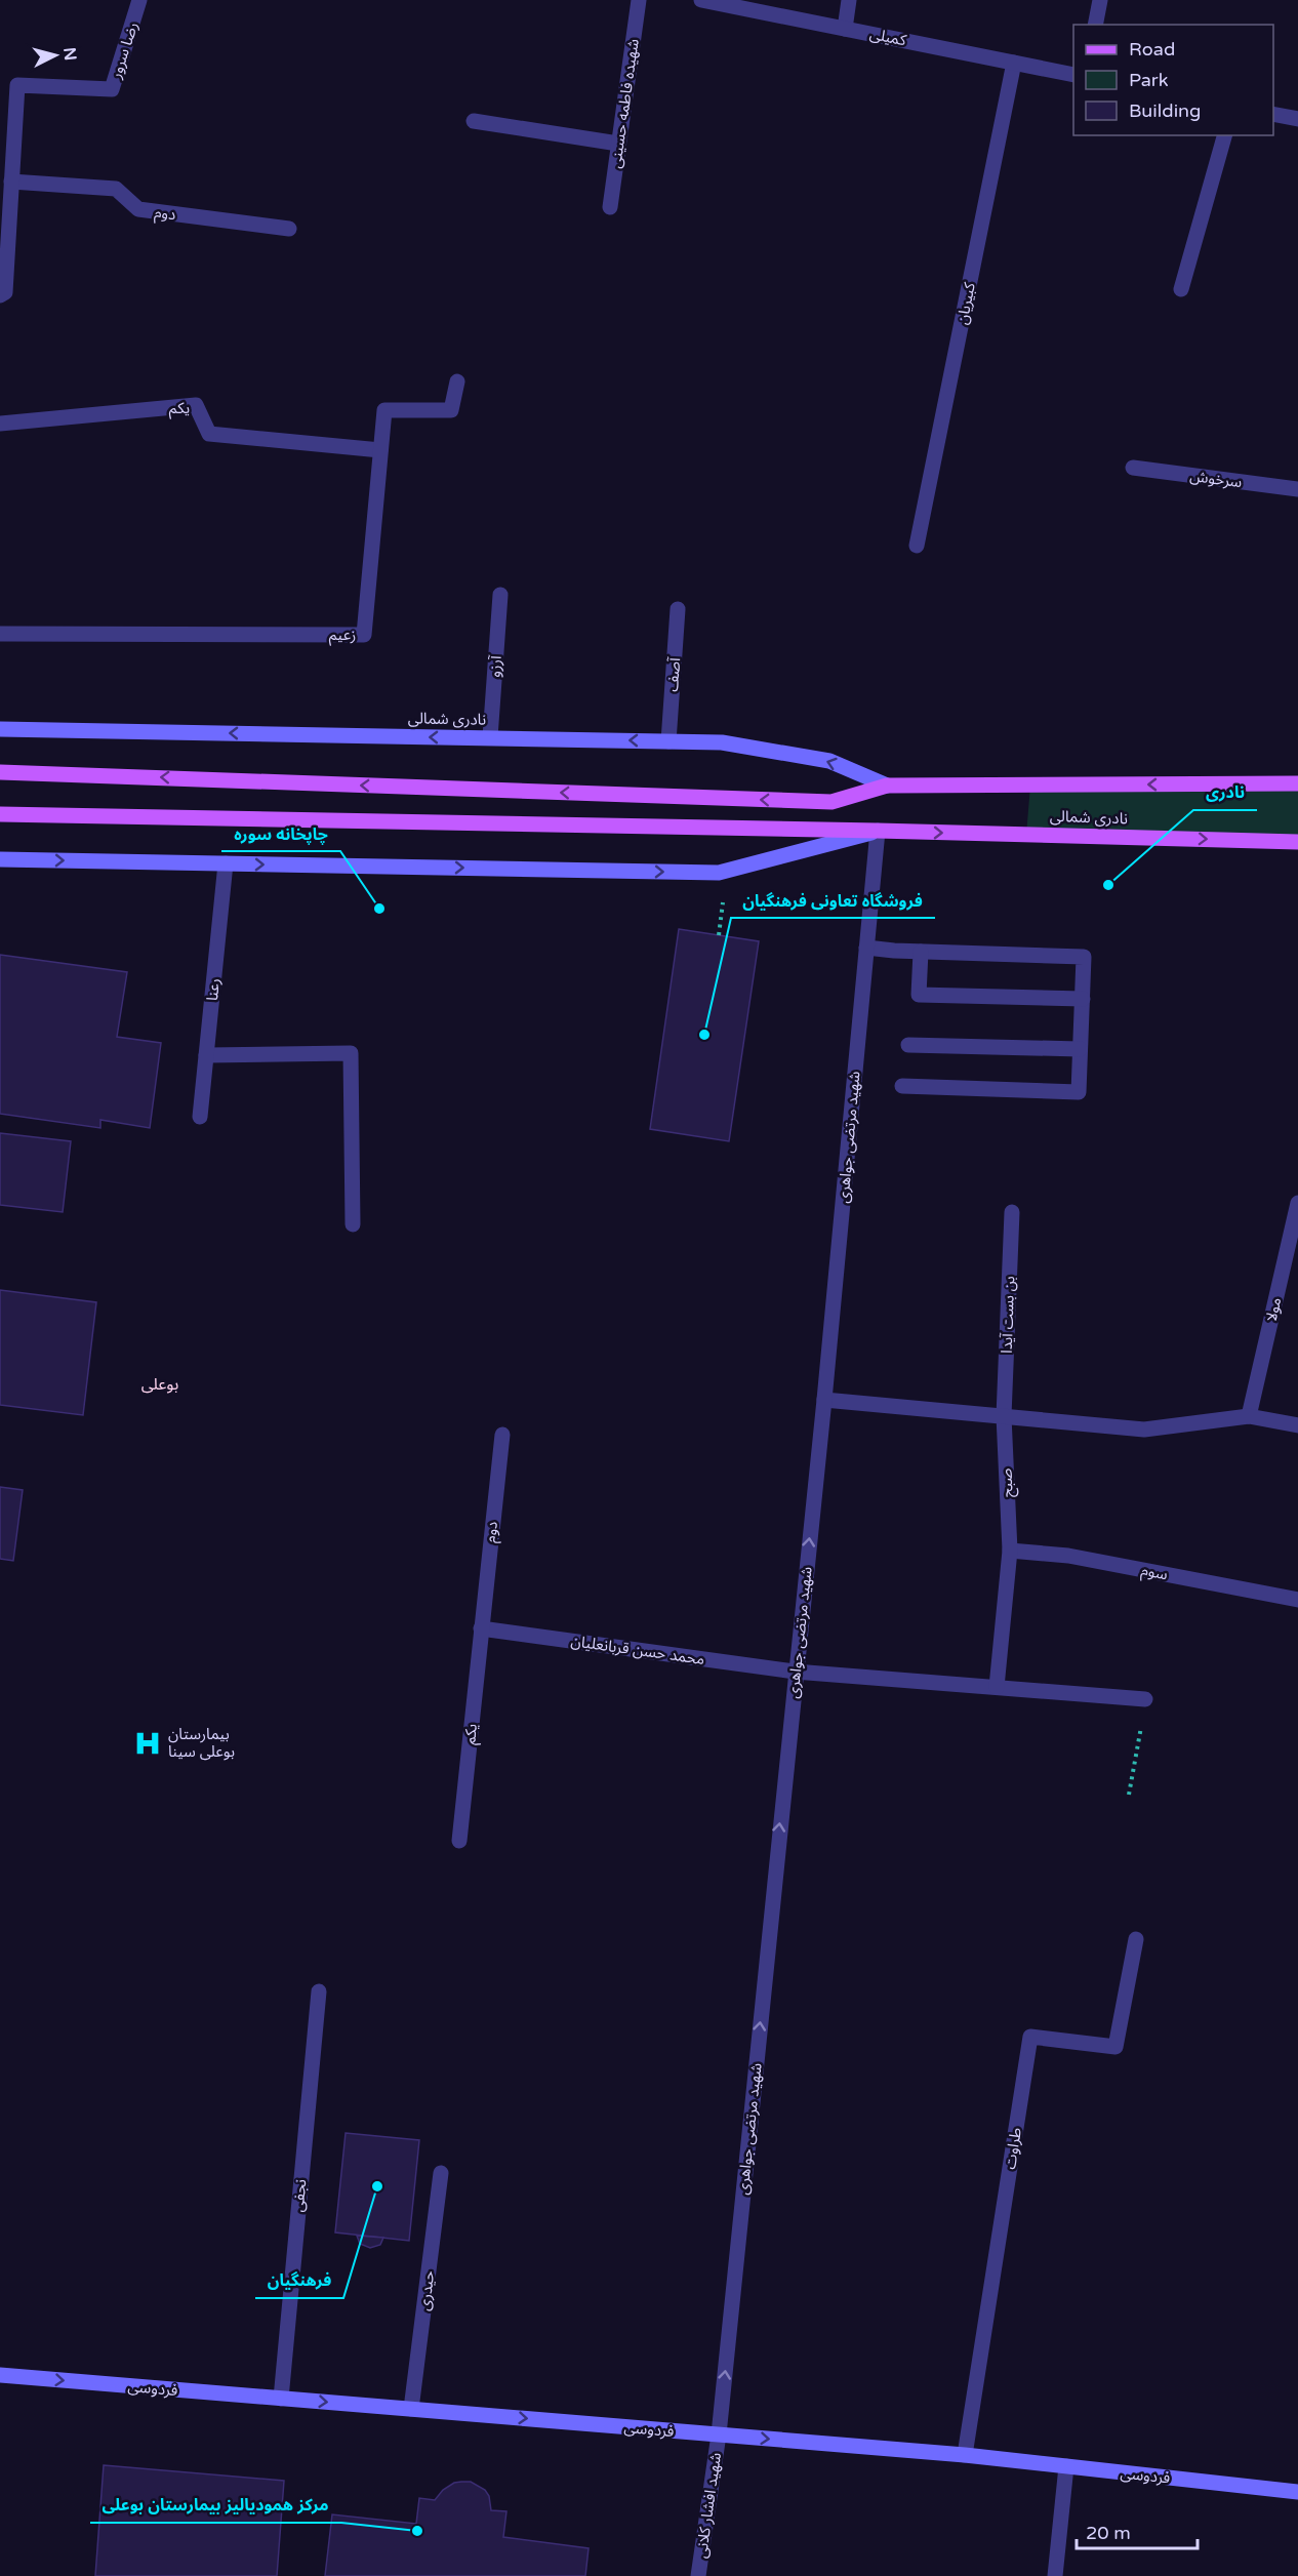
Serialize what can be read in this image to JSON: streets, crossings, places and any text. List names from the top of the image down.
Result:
{
  "streets": {
    "main road": ["نادری شمالی", "فردوسی"],
    "street": [
      "کمیلی",
      "رضا سرور",
      "شهیده فاطمه حسینی",
      "دوم",
      "کبیریان",
      "یکم",
      "سرخوش",
      "زعیم",
      "آرزو",
      "آصف",
      "رعنا",
      "شهید مرتضی جواهری",
      "مولا",
      "بن بست آیدا",
      "صبح",
      "سوم",
      "محمد حسن قربانعلیان",
      "طراوت",
      "نجفی",
      "حیدری",
      "شهید افشار کلانی"
    ]
  },
  "crossings": [
    ["کمیلی", "کبیریان"],
    ["رضا سرور", "دوم"],
    ["دوم", "یکم"],
    ["دوم", "محمد حسن قربانعلیان"],
    ["یکم", "زعیم"],
    ["یکم", "محمد حسن قربانعلیان"],
    ["آرزو", "نادری شمالی"],
    ["آصف", "نادری شمالی"],
    ["نادری شمالی", "رعنا"],
    ["نادری شمالی", "شهید مرتضی جواهری"],
    ["شهید مرتضی جواهری", "محمد حسن قربانعلیان"],
    ["شهید مرتضی جواهری", "فردوسی"],
    ["شهید مرتضی جواهری", "شهید افشار کلانی"],
    ["بن بست آیدا", "صبح"],
    ["صبح", "سوم"],
    ["صبح", "محمد حسن قربانعلیان"],
    ["طراوت", "فردوسی"],
    ["نجفی", "فردوسی"],
    ["حیدری", "فردوسی"],
    ["فردوسی", "شهید افشار کلانی"]
  ],
  "one_way": ["شهید مرتضی جواهری", "فردوسی"],
  "districts": ["بوعلی"],
  "places": {
    "other": [
      "نادری",
      "چاپخانه سوره",
      "فروشگاه تعاونی فرهنگیان",
      "فرهنگیان",
      "مرکز همودیالیز بیمارستان بوعلی"
    ],
    "hospital": ["بیمارستان بوعلی سینا"]
  },
  "legend": ["Road", "Park", "Building"],
  "scale_bar": "20 m",
  "north": "right"
}
